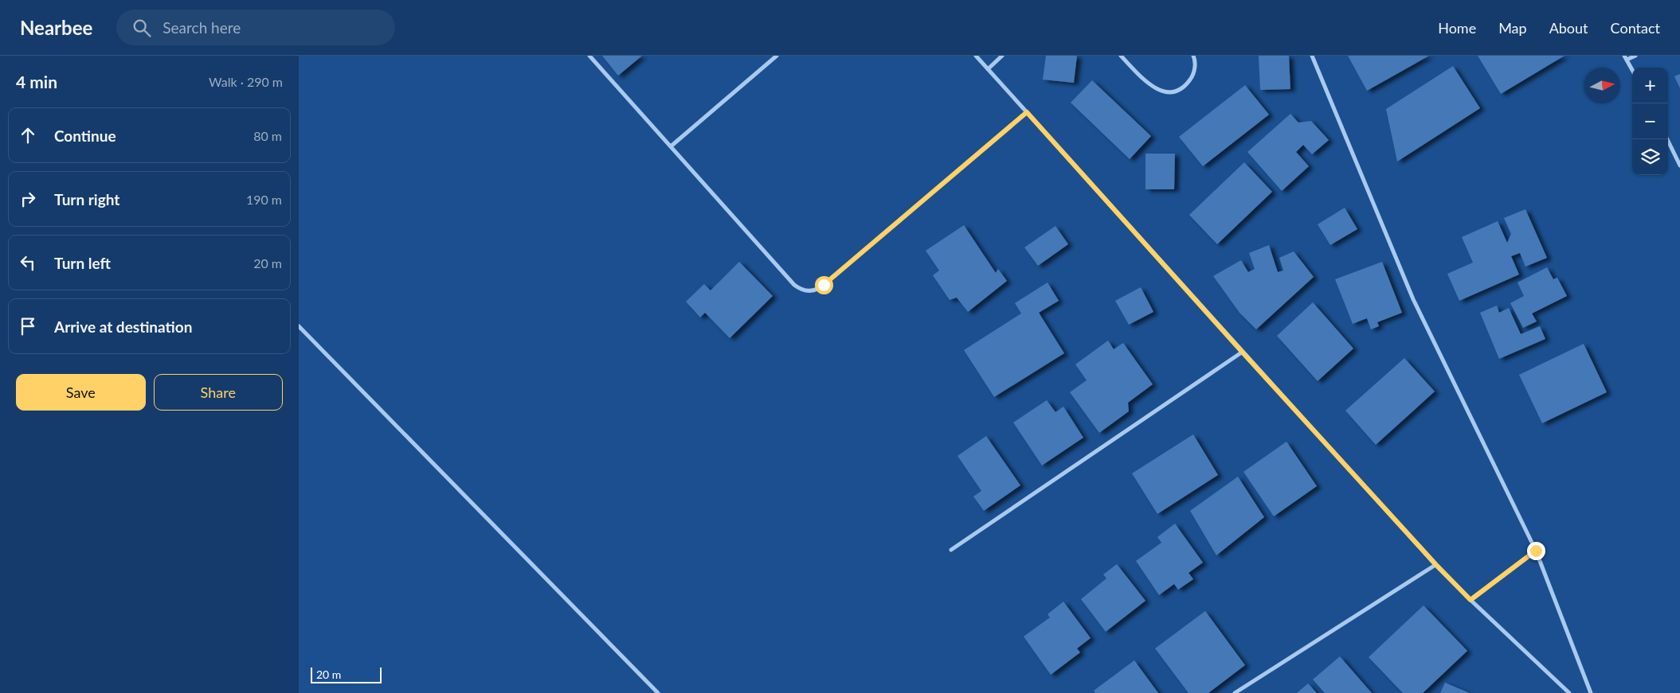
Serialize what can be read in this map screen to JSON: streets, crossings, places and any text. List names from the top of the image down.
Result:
{
  "scale_bar": "20 m",
  "north": "right",
  "page": {
    "header": "Nearbee",
    "search": "Search here",
    "nav": [
      "Home",
      "Map",
      "About",
      "Contact"
    ],
    "heading": ["4 min", "Walk · 290 m"],
    "map_buttons": ["+", "−"],
    "list": [
      ["Continue", "80 m"],
      ["Turn right", "190 m"],
      ["Turn left", "20 m"],
      "Arrive at destination"
    ],
    "buttons": ["Save", "Share"],
    "scale": "20 m"
  }
}
